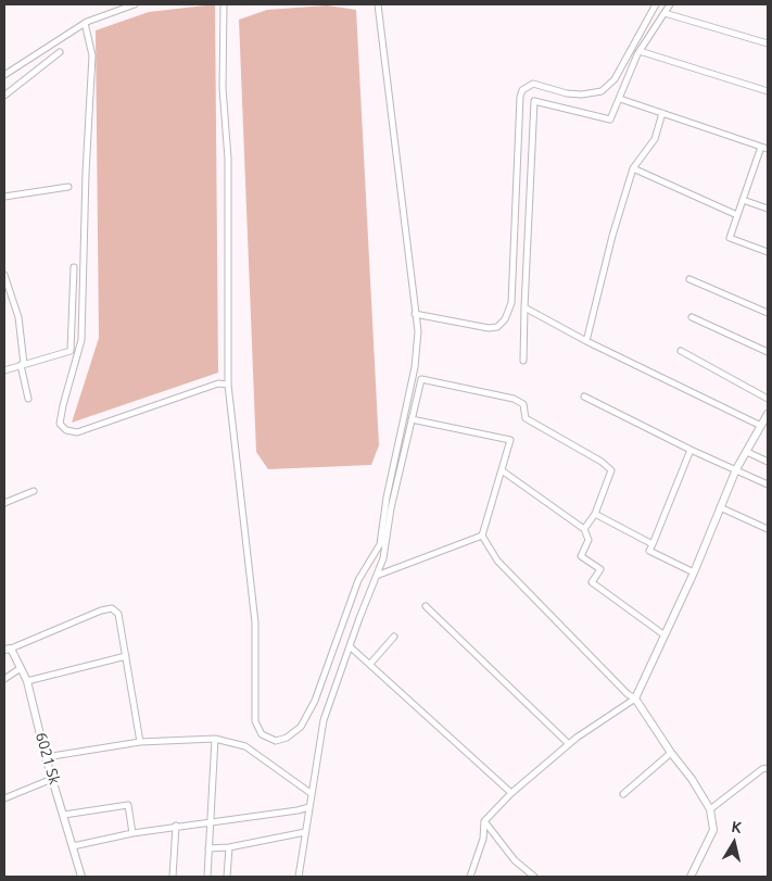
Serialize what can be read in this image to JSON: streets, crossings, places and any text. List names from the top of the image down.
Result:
{
  "streets": {
    "street": ["6021 Sk"]
  },
  "north": "top"
}
